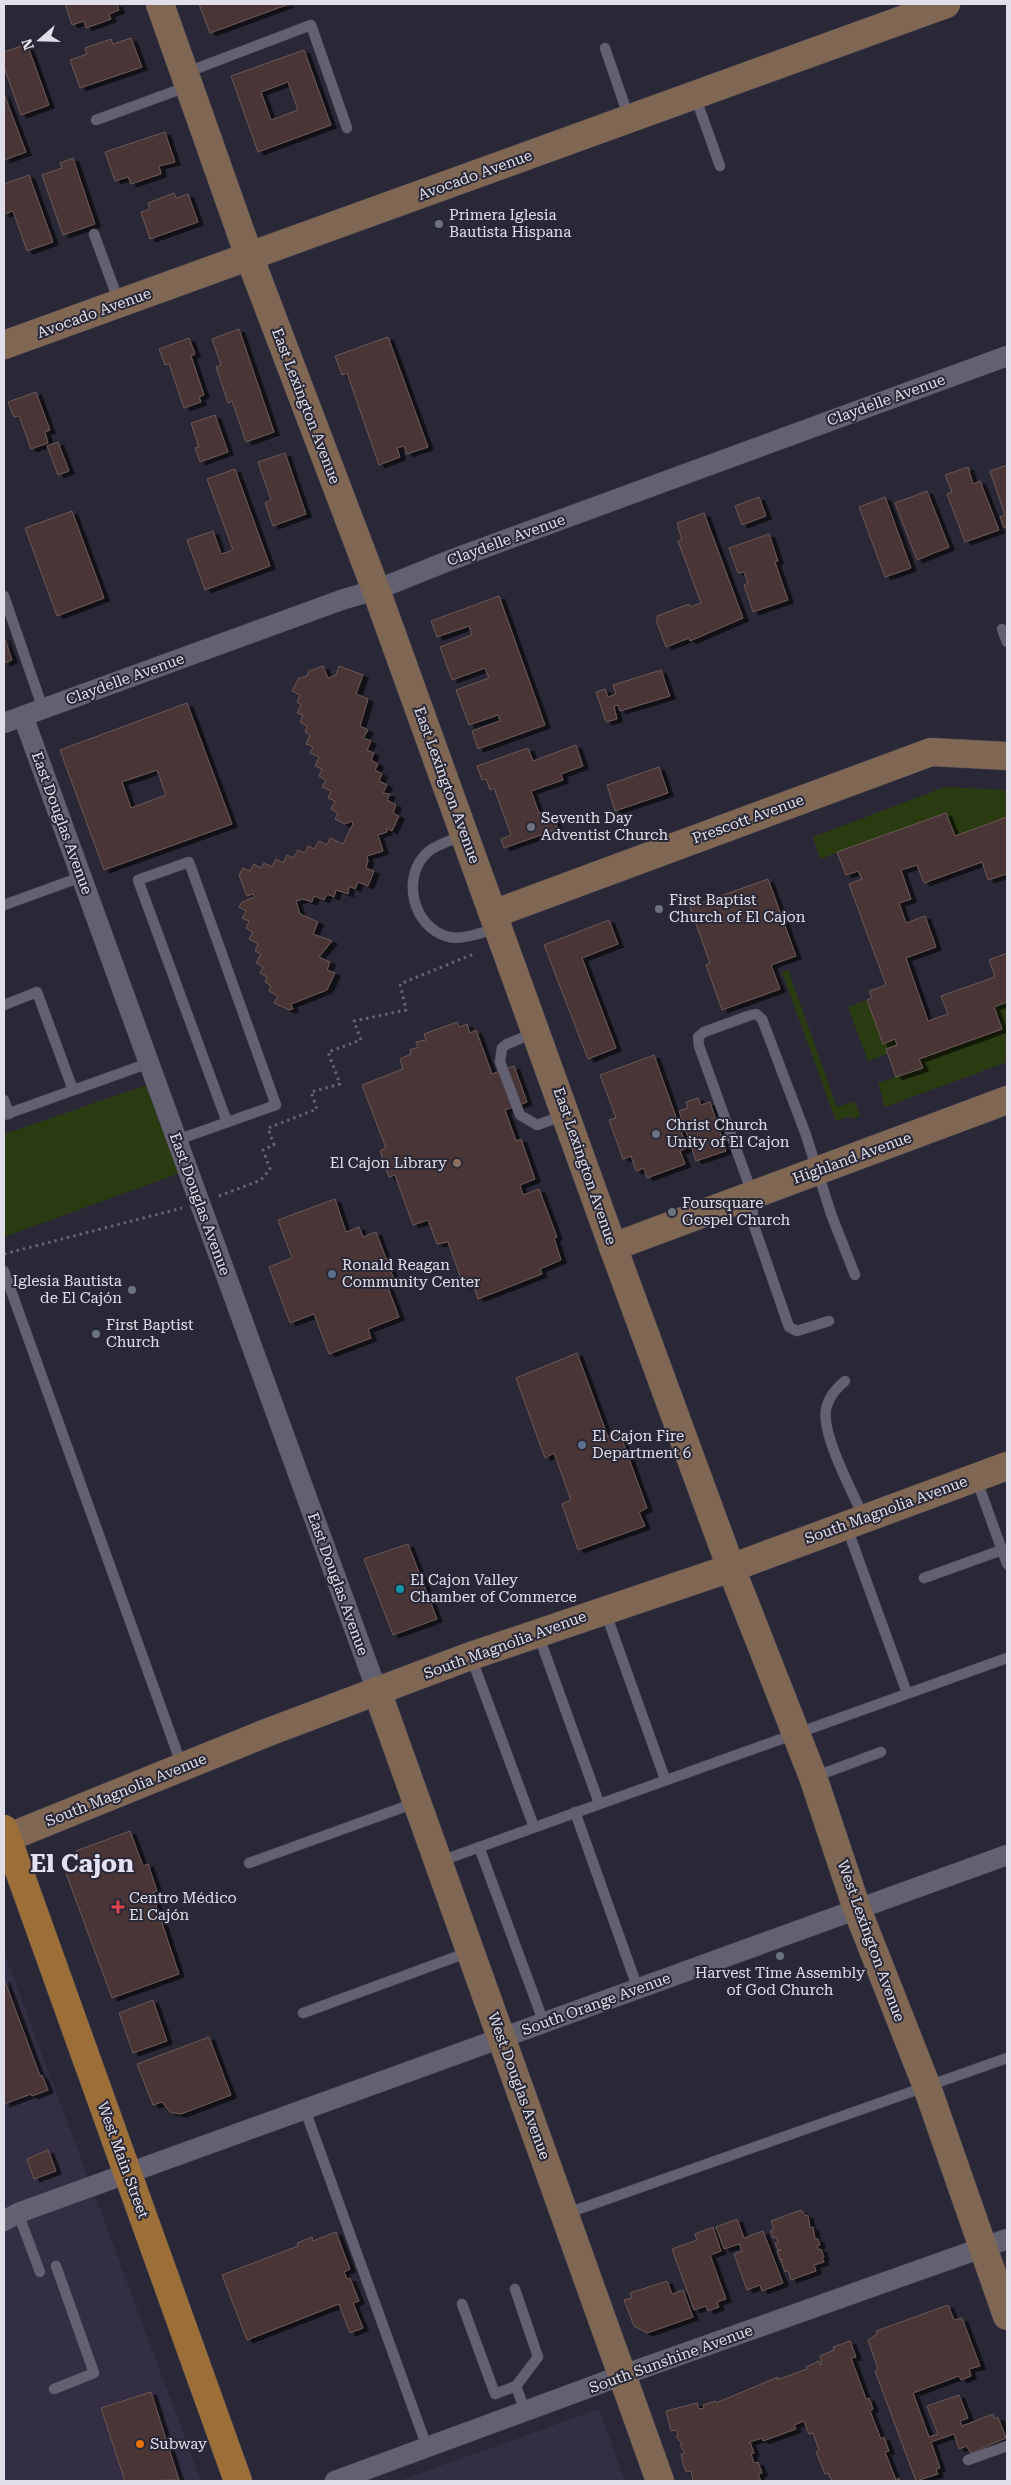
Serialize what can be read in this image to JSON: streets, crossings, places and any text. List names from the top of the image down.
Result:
{
  "streets": {
    "main road": ["West Main Street"],
    "street": [
      "Avocado Avenue",
      "Claydelle Avenue",
      "East Lexington Avenue",
      "Prescott Avenue",
      "East Douglas Avenue",
      "Highland Avenue",
      "South Magnolia Avenue",
      "West Lexington Avenue",
      "South Orange Avenue",
      "West Douglas Avenue",
      "South Sunshine Avenue"
    ]
  },
  "crossings": [
    ["Avocado Avenue", "East Lexington Avenue"],
    ["Claydelle Avenue", "East Lexington Avenue"],
    ["Claydelle Avenue", "East Douglas Avenue"],
    ["East Lexington Avenue", "Prescott Avenue"],
    ["East Lexington Avenue", "Highland Avenue"],
    ["East Lexington Avenue", "South Magnolia Avenue"],
    ["East Lexington Avenue", "West Lexington Avenue"],
    ["East Douglas Avenue", "South Magnolia Avenue"],
    ["East Douglas Avenue", "West Douglas Avenue"],
    ["South Magnolia Avenue", "West Lexington Avenue"],
    ["South Magnolia Avenue", "West Douglas Avenue"],
    ["South Magnolia Avenue", "West Main Street"],
    ["West Lexington Avenue", "South Orange Avenue"],
    ["West Lexington Avenue", "South Sunshine Avenue"],
    ["South Orange Avenue", "West Douglas Avenue"],
    ["South Orange Avenue", "West Main Street"],
    ["West Douglas Avenue", "South Sunshine Avenue"]
  ],
  "districts": ["El Cajon"],
  "places": {
    "other": [
      "Primera Iglesia Bautista Hispana",
      "Seventh Day Adventist Church",
      "First Baptist Church of El Cajon",
      "Christ Church Unity of El Cajon",
      "El Cajon Library",
      "Foursquare Gospel Church",
      "Ronald Reagan Community Center",
      "Iglesia Bautista de El Cajón",
      "First Baptist Church",
      "El Cajon Fire Department 6",
      "El Cajon Valley Chamber of Commerce",
      "Harvest Time Assembly of God Church",
      "Subway"
    ],
    "health": ["Centro Médico El Cajón"]
  },
  "north": "left"
}
